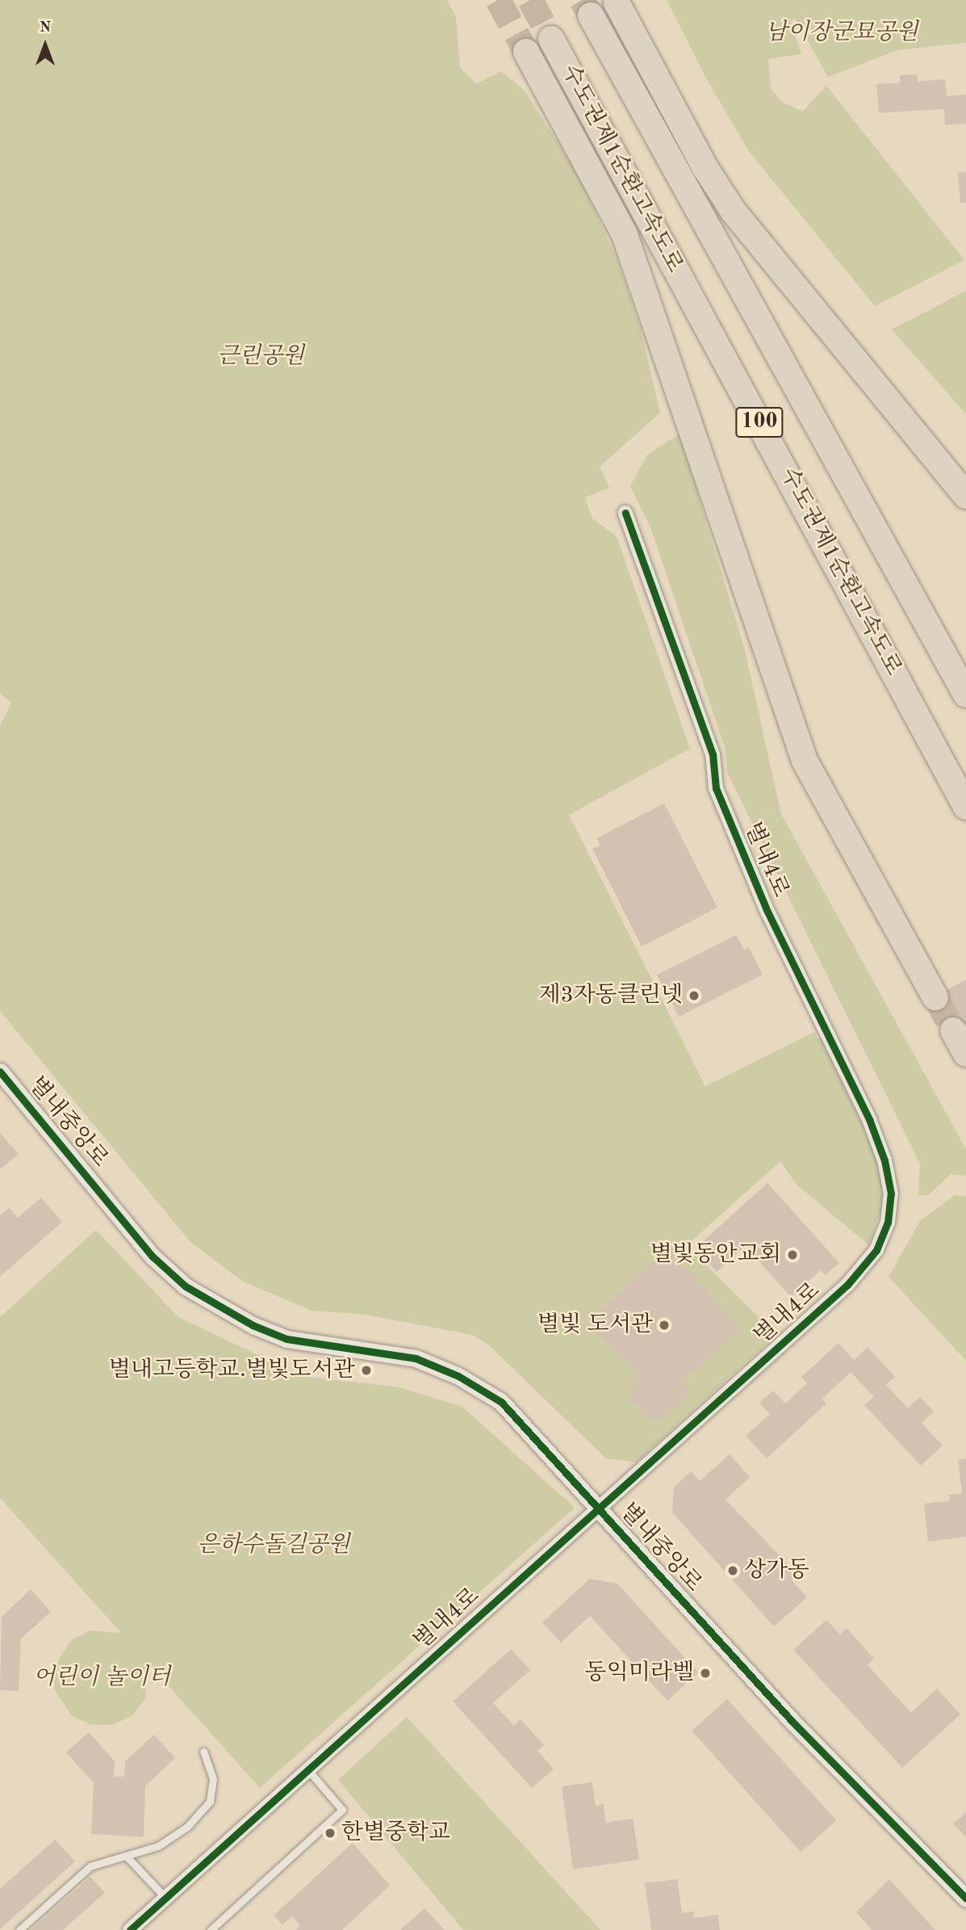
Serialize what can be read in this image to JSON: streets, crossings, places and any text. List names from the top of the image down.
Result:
{
  "streets": {
    "highway": ["수도권제1순환고속도로", "100"],
    "street": ["별내4로", "별내중앙로"]
  },
  "crossings": [
    ["별내4로", "별내중앙로"]
  ],
  "parks": [
    "남이장군묘공원",
    "근린공원",
    "은하수돌길공원",
    "어린이 놀이터"
  ],
  "places": [
    "제3자동클린넷",
    "별빛동안교회",
    "별빛 도서관",
    "별내고등학교.별빛도서관",
    "상가동",
    "동익미라벨",
    "한별중학교"
  ],
  "north": "top"
}
